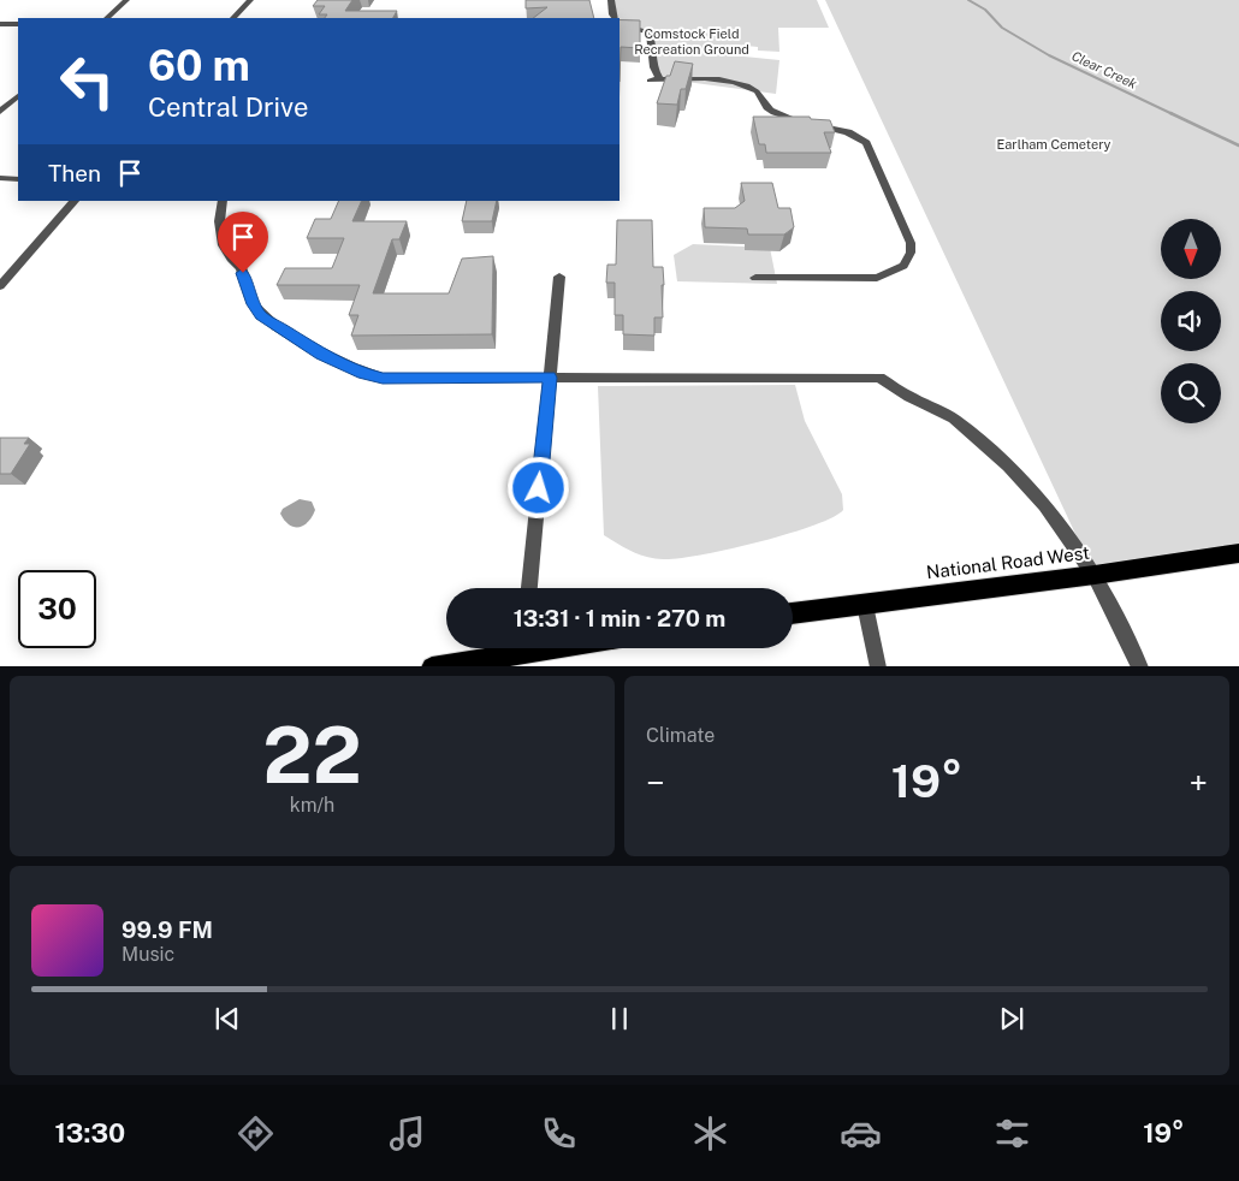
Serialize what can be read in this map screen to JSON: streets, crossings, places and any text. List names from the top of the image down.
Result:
{
  "streets": {
    "main road": ["National Road West"]
  },
  "water": ["Clear Creek"],
  "parks": ["Comstock Field Recreation Ground", "Earlham Cemetery"],
  "north": "bottom",
  "page": {
    "turn": ["60 m", "Central Drive"],
    "then": "Then",
    "limit": "30",
    "trip": "13:31 · 1 min · 270 m",
    "tile": [
      ["22", "km/h"],
      "Climate"
    ],
    "heat": ["−", "19°", "+"],
    "song": ["99.9 FM", "Music"],
    "tabs": ["13:30", "19°"]
  }
}
